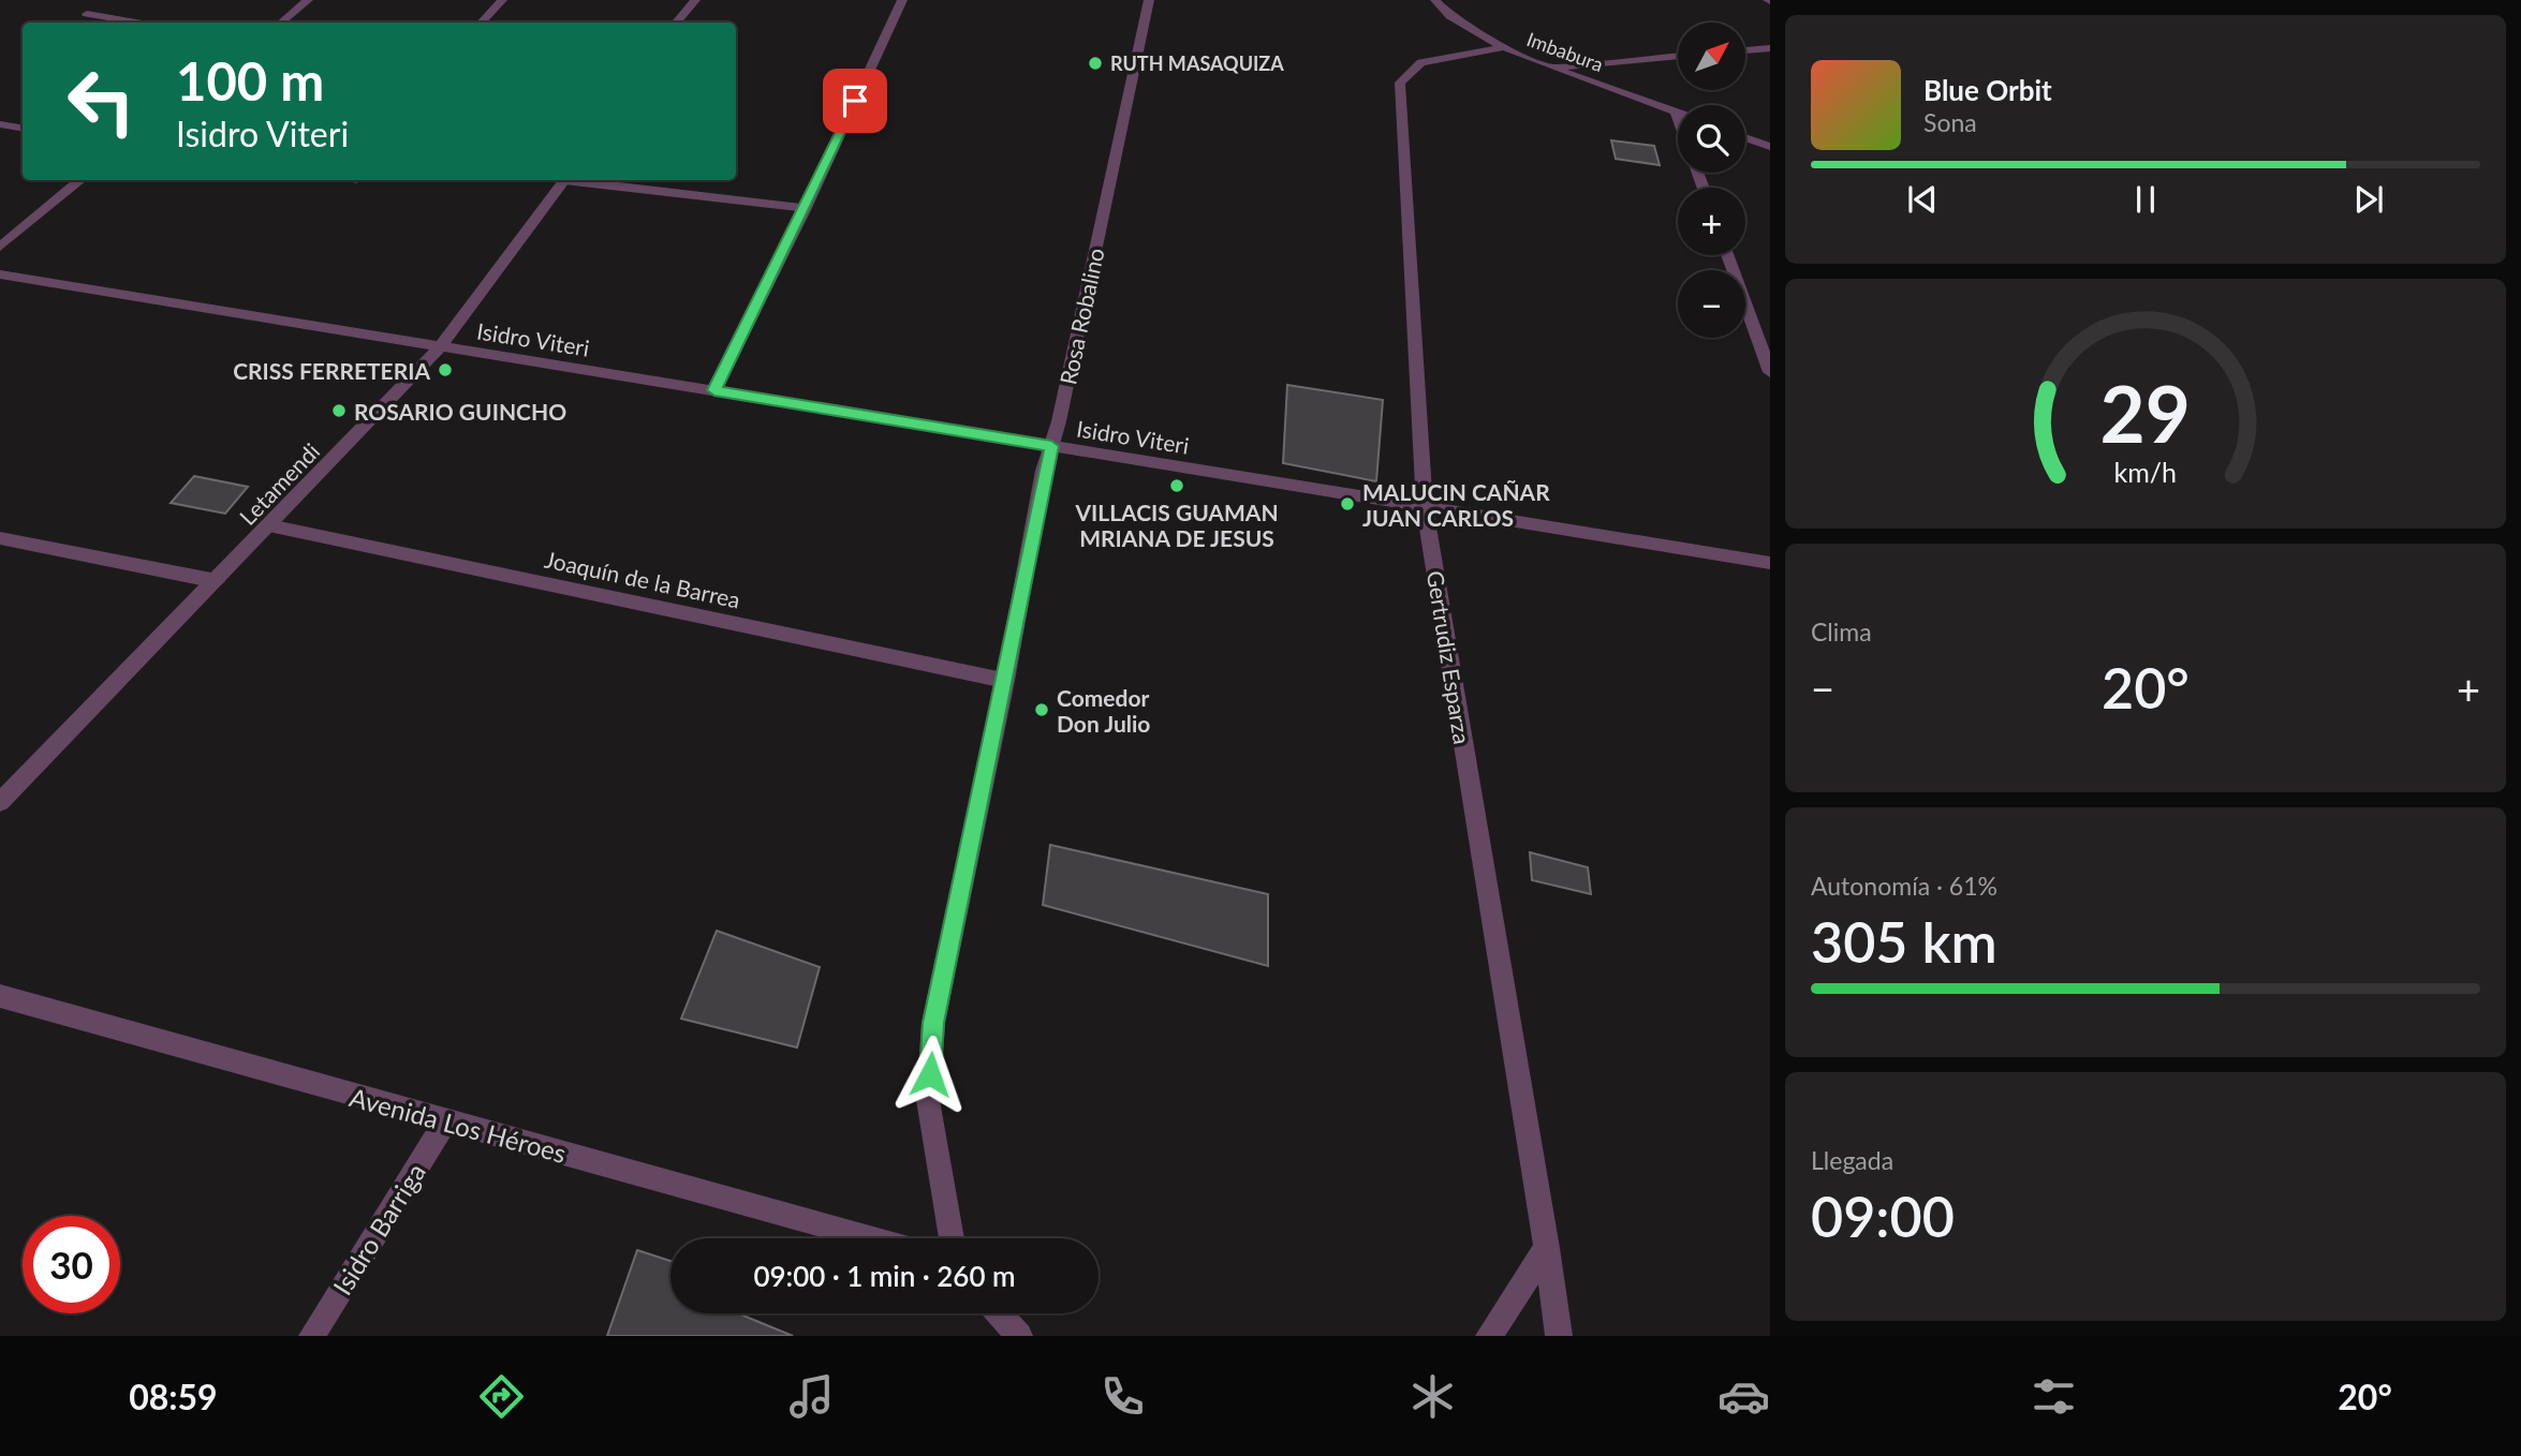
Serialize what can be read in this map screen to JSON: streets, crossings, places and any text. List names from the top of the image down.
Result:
{
  "streets": {
    "street": [
      "Imbabura",
      "Rosa Robalino",
      "Isidro Viteri",
      "Letamendi",
      "Joaquín de la Barrea",
      "Gertrudiz Esparza",
      "Avenida Los Héroes",
      "Isidro Barriga"
    ]
  },
  "crossings": [
    ["Imbabura", "Gertrudiz Esparza"],
    ["Rosa Robalino", "Isidro Viteri"],
    ["Rosa Robalino", "Joaquín de la Barrea"],
    ["Isidro Viteri", "Letamendi"],
    ["Isidro Viteri", "Gertrudiz Esparza"],
    ["Letamendi", "Joaquín de la Barrea"],
    ["Avenida Los Héroes", "Isidro Barriga"]
  ],
  "places": [
    "RUTH MASAQUIZA",
    "CRISS FERRETERIA",
    "ROSARIO GUINCHO",
    "VILLACIS GUAMAN MRIANA DE JESUS",
    "MALUCIN CAÑAR JUAN CARLOS",
    "Comedor Don Julio"
  ],
  "north": "top right",
  "page": {
    "map_buttons": ["+", "−"],
    "turn": ["100 m", "Isidro Viteri"],
    "song": ["Blue Orbit", "Sona"],
    "tile": [
      "Clima",
      ["Autonomía · 61%", "305 km"],
      ["Llegada", "09:00"]
    ],
    "heat": ["−", "20°", "+"],
    "limit": "30",
    "trip": "09:00 · 1 min · 260 m",
    "tabs": ["08:59", "20°"],
    "gauge": ["29", "km/h"]
  }
}
